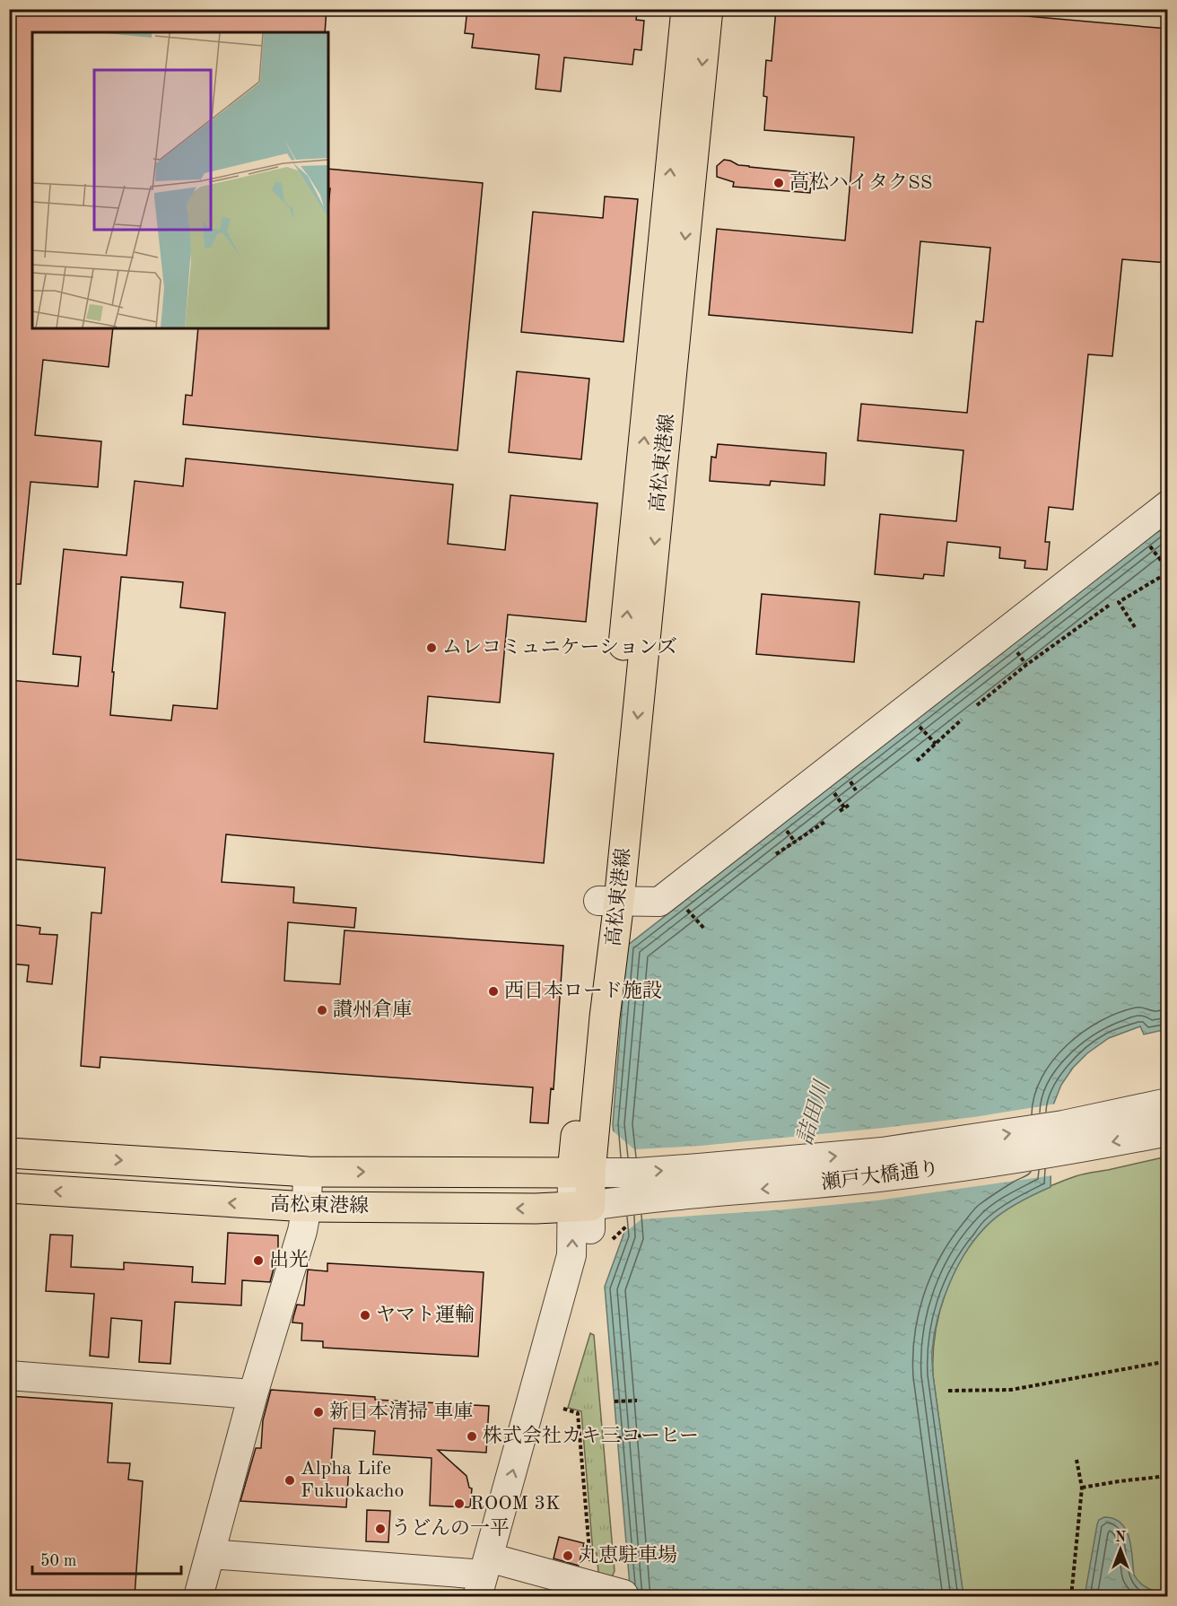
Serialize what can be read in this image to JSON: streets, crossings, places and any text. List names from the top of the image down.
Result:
{
  "streets": {
    "main road": ["高松東港線"],
    "street": ["瀬戸大橋通り"]
  },
  "crossings": [
    ["高松東港線", "瀬戸大橋通り"]
  ],
  "water": ["詰田川"],
  "places": [
    "高松ハイタクSS",
    "ムレコミュニケーションズ",
    "西日本ロード施設",
    "讃州倉庫",
    "出光",
    "ヤマト運輸",
    "新日本清掃 車庫",
    "株式会社カキ三コーヒー",
    "Alpha Life Fukuokacho",
    "ROOM 3K",
    "うどんの一平",
    "丸恵駐車場"
  ],
  "scale_bar": "50 m",
  "north": "top"
}
